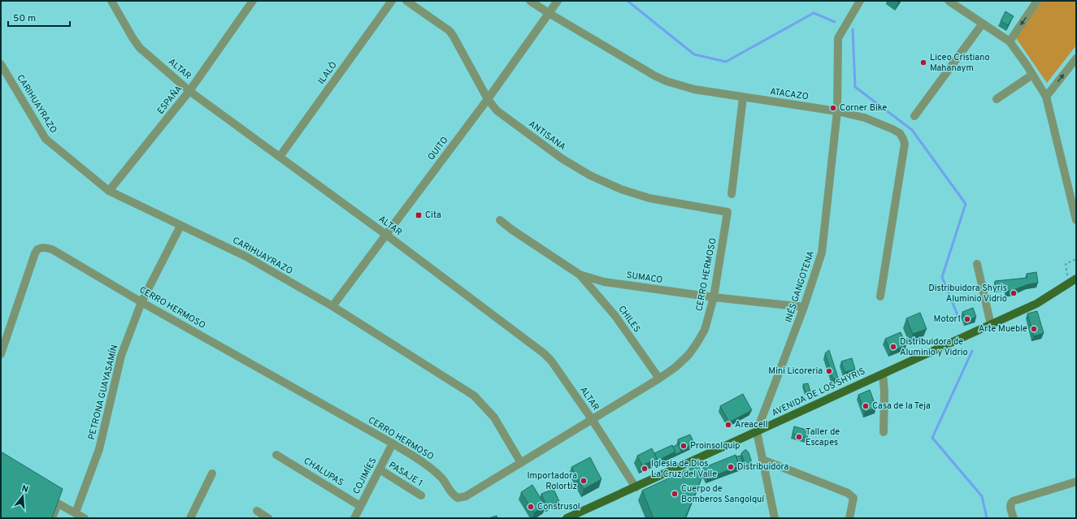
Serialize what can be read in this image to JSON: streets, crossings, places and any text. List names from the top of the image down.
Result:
{
  "streets": {
    "main road": ["AVENIDA DE LOS SHYRIS"],
    "street": [
      "ALTAR",
      "ILALÒ",
      "ATACAZO",
      "ESPAÑA",
      "CARIHUAYRAZO",
      "ANTISANA",
      "QUITO",
      "CERRO HERMOSO",
      "SUMACO",
      "INÉS GANGOTENA",
      "CHILES",
      "PETRONA GUAYASAMÍN",
      "CHALUPAS",
      "PASAJE 1",
      "COJIMÍES"
    ]
  },
  "crossings": [
    ["ALTAR", "ILALÒ"],
    ["ALTAR", "ESPAÑA"],
    ["ALTAR", "QUITO"],
    ["ALTAR", "CERRO HERMOSO"],
    ["ALTAR", "AVENIDA DE LOS SHYRIS"],
    ["ATACAZO", "QUITO"],
    ["ATACAZO", "INÉS GANGOTENA"],
    ["ESPAÑA", "CARIHUAYRAZO"],
    ["CARIHUAYRAZO", "QUITO"],
    ["CARIHUAYRAZO", "CERRO HERMOSO"],
    ["CARIHUAYRAZO", "PETRONA GUAYASAMÍN"],
    ["ANTISANA", "QUITO"],
    ["ANTISANA", "CERRO HERMOSO"],
    ["CERRO HERMOSO", "SUMACO"],
    ["CERRO HERMOSO", "CHILES"],
    ["CERRO HERMOSO", "PETRONA GUAYASAMÍN"],
    ["CERRO HERMOSO", "COJIMÍES"],
    ["SUMACO", "INÉS GANGOTENA"],
    ["SUMACO", "CHILES"],
    ["INÉS GANGOTENA", "AVENIDA DE LOS SHYRIS"],
    ["CHALUPAS", "COJIMÍES"],
    ["PASAJE 1", "COJIMÍES"]
  ],
  "places": {
    "other": [
      "Liceo Cristiano Mahanaym",
      "Corner Bike",
      "Distribuidora Shyris Aluminio Vidrio",
      "Motor1",
      "Arte Mueble",
      "Distribuidora de Aluminio y Vidrio",
      "Mini Licoreria",
      "Casa de la Teja",
      "Areacell",
      "Taller de Escapes",
      "Proinsolquip",
      "Distribuidora",
      "Iglesia de Dios La Cruz del Valle",
      "Importadora Rolortiz",
      "Cuerpo de Bomberos Sangolquí",
      "Construsol"
    ],
    "transit": ["Cita"]
  },
  "scale_bar": "50 m",
  "north": "top"
}
